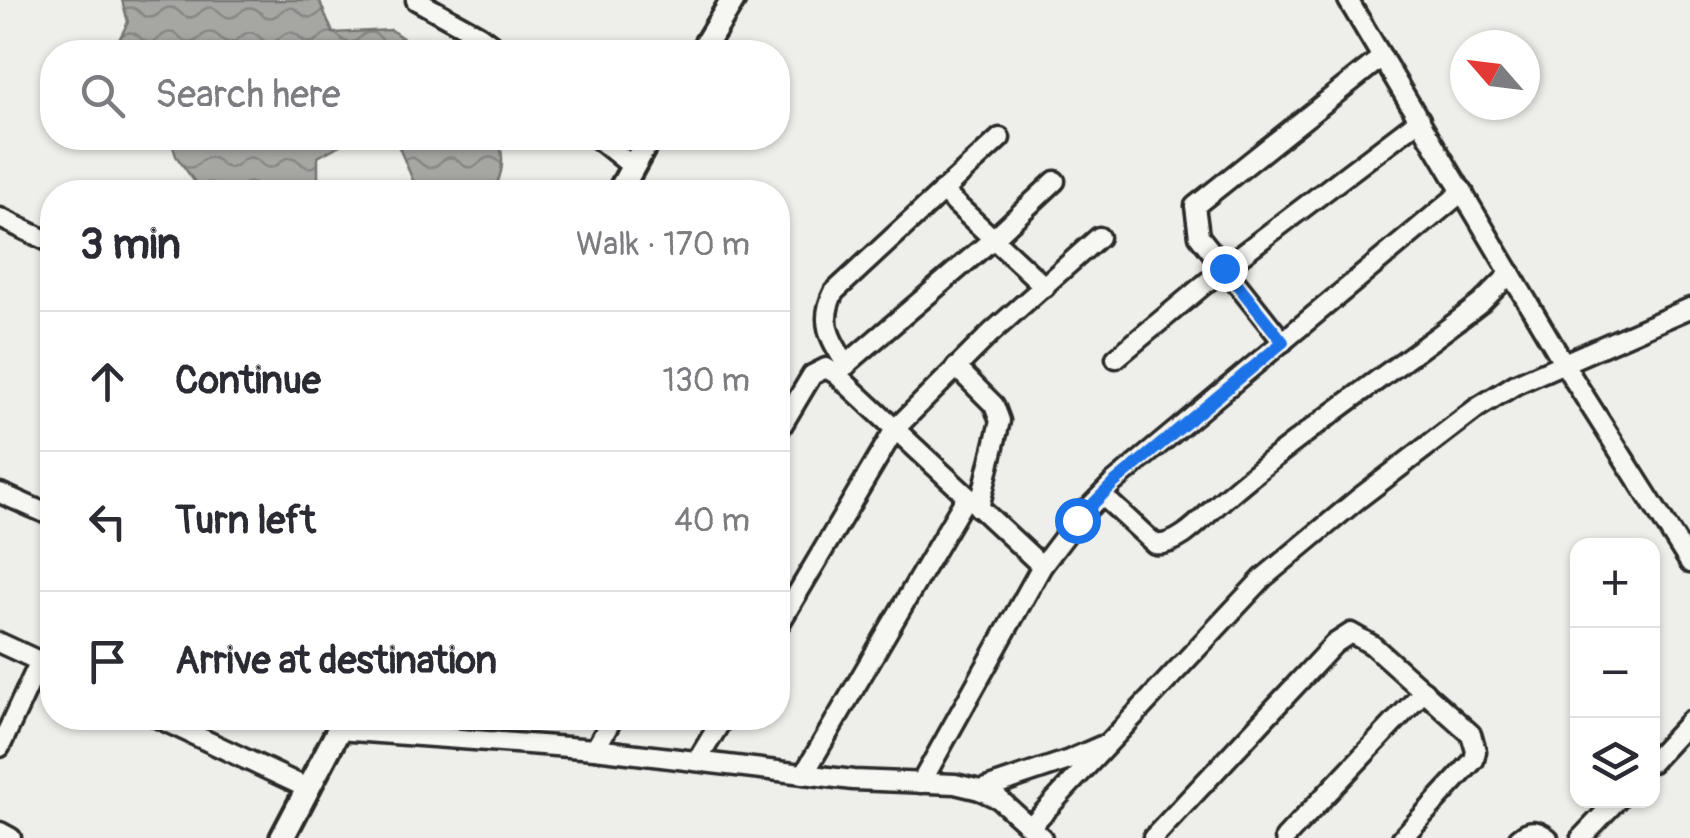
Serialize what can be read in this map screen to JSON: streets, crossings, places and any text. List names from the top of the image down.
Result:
{
  "north": "top left",
  "page": {
    "search": "Search here",
    "heading": ["3 min", "Walk · 170 m"],
    "list": [
      ["Continue", "130 m"],
      ["Turn left", "40 m"],
      "Arrive at destination"
    ],
    "map_buttons": ["+", "−"]
  }
}
